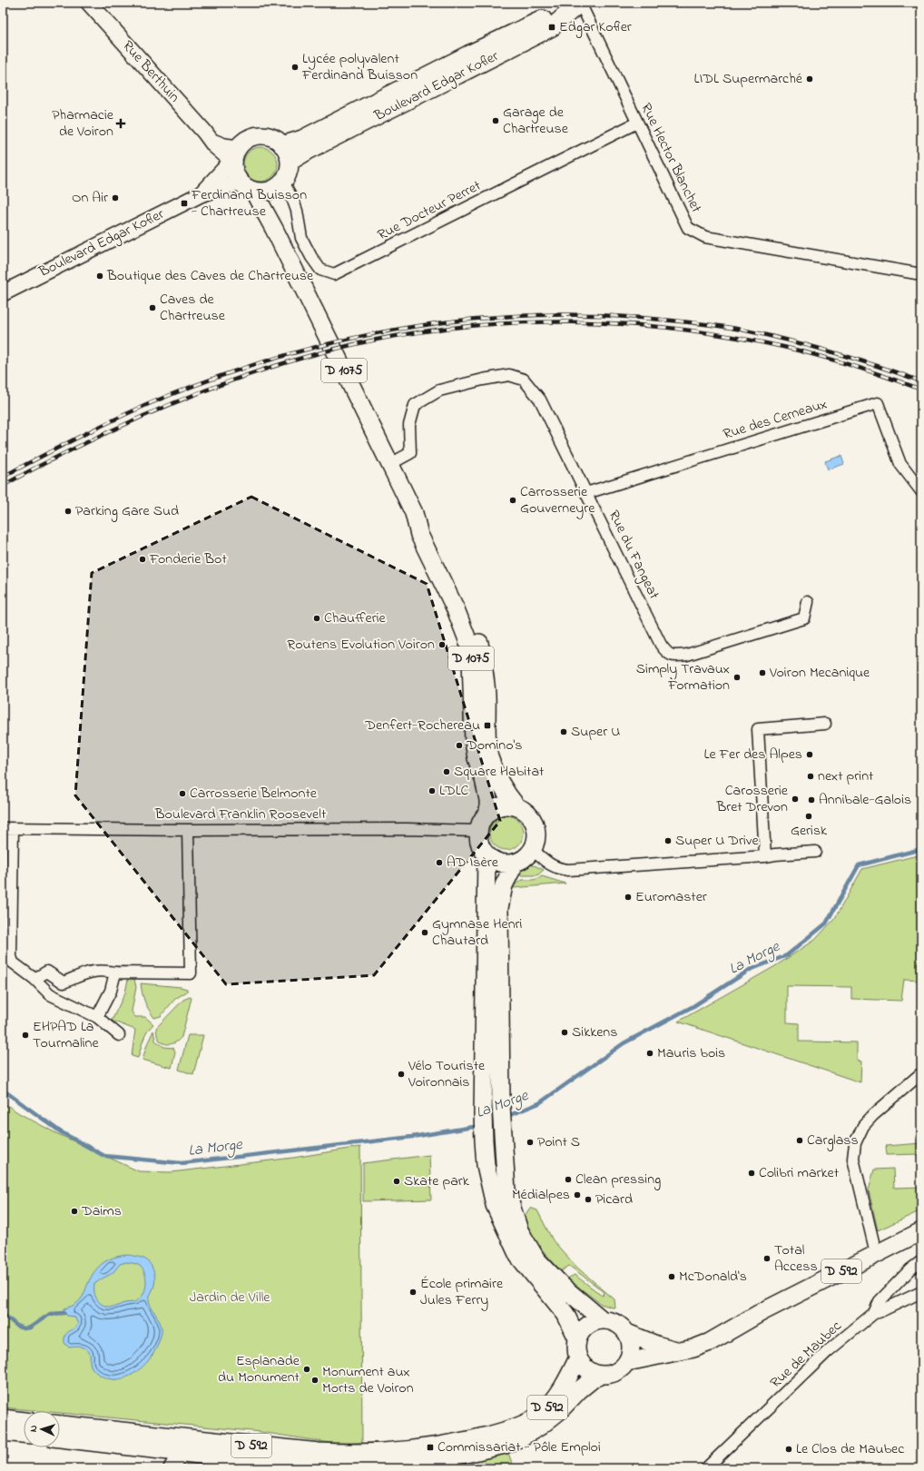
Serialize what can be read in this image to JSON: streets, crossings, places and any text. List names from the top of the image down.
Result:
{
  "streets": {
    "main road": ["Boulevard Edgar Kofler", "D 1075", "D 592"],
    "street": [
      "Rue Berthuin",
      "Rue Hector Blanchet",
      "Rue Docteur Perret",
      "Rue des Cerneaux",
      "Rue du Fangeat",
      "Boulevard Franklin Roosevelt",
      "Rue de Maubec"
    ]
  },
  "crossings": [
    ["Rue Berthuin", "Boulevard Edgar Kofler"],
    ["Rue Berthuin", "Rue Docteur Perret"],
    ["Rue Berthuin", "D 1075"],
    ["Boulevard Edgar Kofler", "Rue Hector Blanchet"],
    ["Boulevard Edgar Kofler", "Rue Docteur Perret"],
    ["Boulevard Edgar Kofler", "D 1075"],
    ["Rue Hector Blanchet", "Rue Docteur Perret"],
    ["Rue Docteur Perret", "D 1075"],
    ["D 1075", "Rue du Fangeat"],
    ["D 1075", "Boulevard Franklin Roosevelt"],
    ["Rue des Cerneaux", "Rue du Fangeat"]
  ],
  "water": ["La Morge"],
  "parks": ["Jardin de Ville"],
  "places": {
    "transit": [
      "Edgar Kofler",
      "Ferdinand Buisson - Chartreuse",
      "Denfert-Rochereau",
      "Commissariat - Pôle Emploi"
    ],
    "other": [
      "Lycée polyvalent Ferdinand Buisson",
      "LIDL Supermarché",
      "Garage de Chartreuse",
      "On Air",
      "Boutique des Caves de Chartreuse",
      "Caves de Chartreuse",
      "Carrosserie Gouverneyre",
      "Parking Gare Sud",
      "Fonderie Bot",
      "Chaufferie",
      "Routens Evolution Voiron",
      "Voiron Mecanique",
      "Simply Travaux Formation",
      "Super U",
      "Domino's",
      "Le Fer des Alpes",
      "Square Habitat",
      "next print",
      "LDLC",
      "Carrosserie Belmonte",
      "Carosserie Bret Drevon",
      "Annibale-Galois",
      "Gerisk",
      "Super U Drive",
      "AD Isère",
      "Euromaster",
      "Gymnase Henri Chautard",
      "Sikkens",
      "EHPAD La Tourmaline",
      "Mauris bois",
      "Vélo Touriste Voironnais",
      "Carglass",
      "Point S",
      "Colibri market",
      "Clean pressing",
      "Skate park",
      "Médialpes",
      "Picard",
      "Daims",
      "Total Access",
      "McDonald's",
      "École primaire Jules Ferry",
      "Esplanade du Monument",
      "Monument aux Morts de Voiron",
      "Le Clos de Maubec"
    ],
    "health": ["Pharmacie de Voiron"]
  },
  "north": "left"
}
